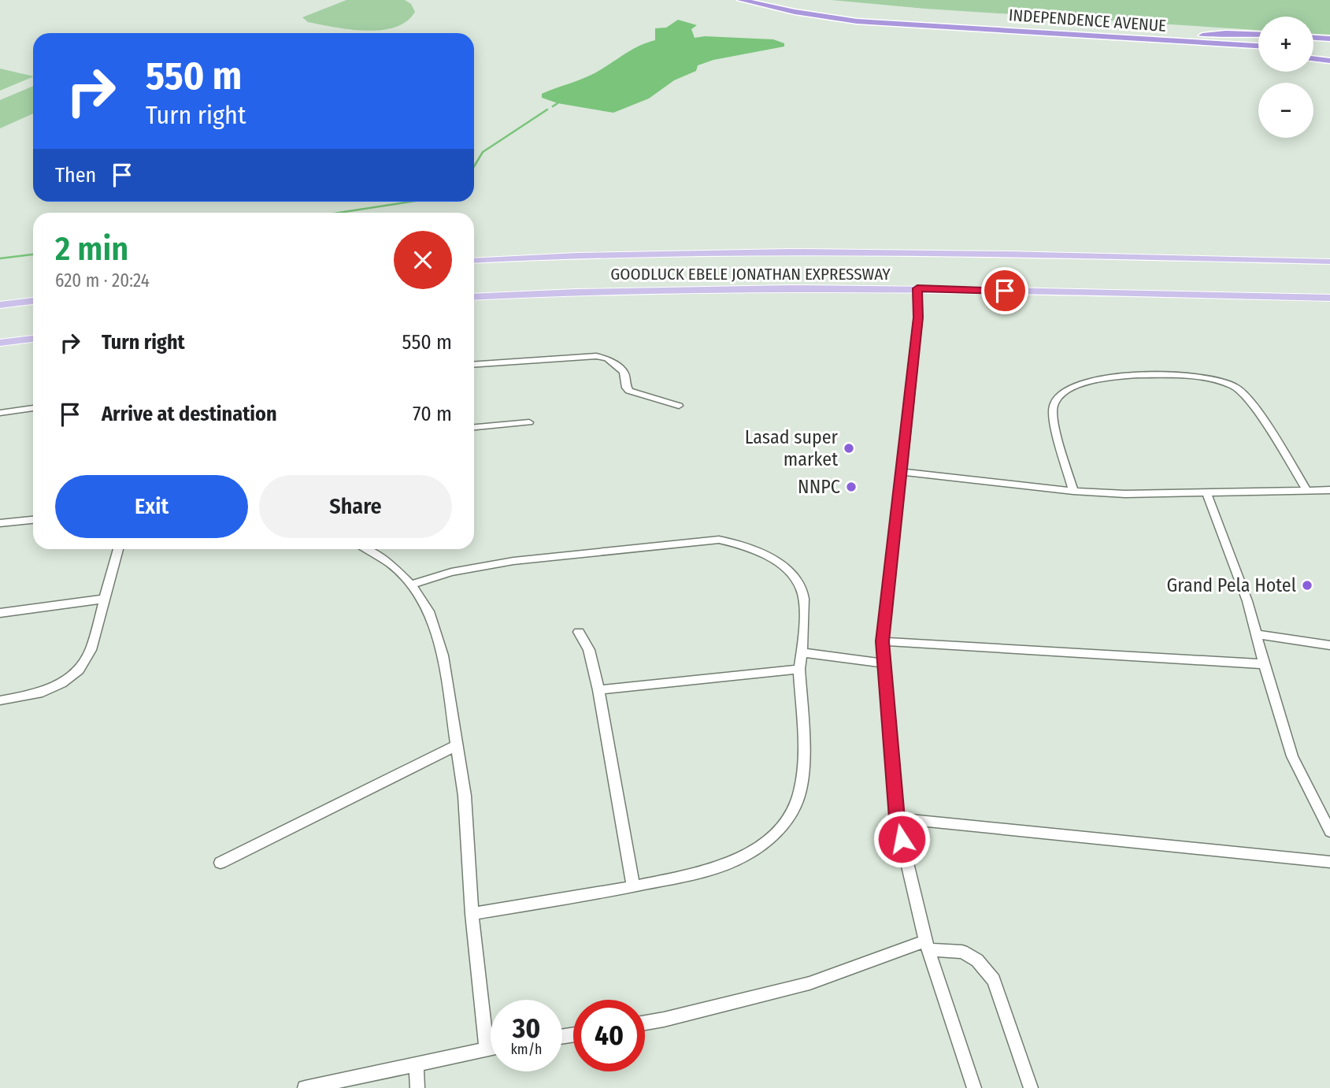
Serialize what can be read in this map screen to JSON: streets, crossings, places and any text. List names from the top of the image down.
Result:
{
  "streets": {
    "highway": ["INDEPENDENCE AVENUE"],
    "main road": ["GOODLUCK EBELE JONATHAN EXPRESSWAY"]
  },
  "places": ["Lasad super market", "NNPC", "Grand Pela Hotel"],
  "page": {
    "map_buttons": ["+", "−"],
    "turn": ["550 m", "Turn right"],
    "then": "Then",
    "heading": ["2 min", "620 m · 20:24"],
    "list": [
      {
        "name": "Turn right",
        "value": "550 m"
      },
      {
        "name": "Arrive at destination",
        "value": "70 m"
      }
    ],
    "buttons": ["Exit", "Share"],
    "speed": "30 km/h",
    "limit": "40"
  }
}
